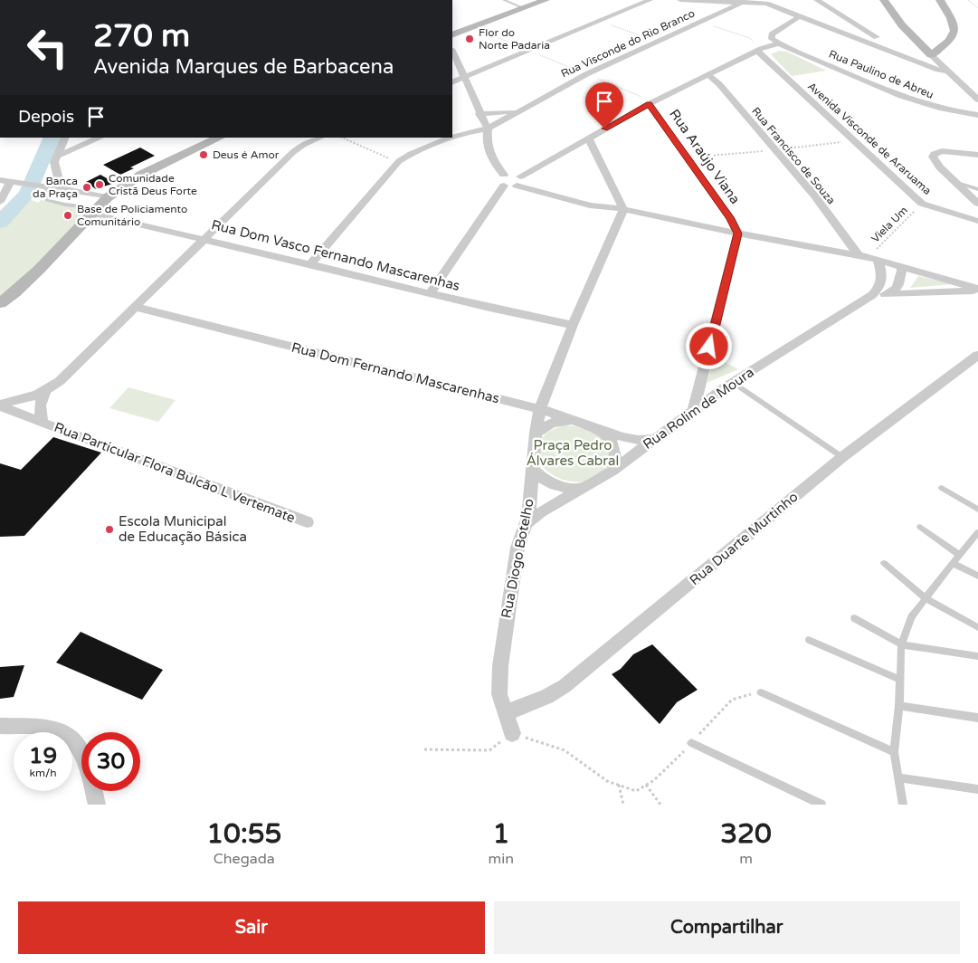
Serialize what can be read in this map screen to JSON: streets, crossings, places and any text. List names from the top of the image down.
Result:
{
  "streets": {
    "street": [
      "Rua Visconde do Rio Branco",
      "Rua Paulino de Abreu",
      "Avenida Visconde de Araruama",
      "Rua Francisco de Souza",
      "Rua Araújo Viana",
      "Rua Dom Vasco Fernando Mascarenhas",
      "Rua Dom Fernando Mascarenhas",
      "Rua Rolim de Moura",
      "Rua Particular Flora Bulcão L Vertemate",
      "Rua Duarte Murtinho",
      "Rua Diogo Botelho"
    ],
    "path": ["Viela Um"]
  },
  "crossings": [
    ["Avenida Visconde de Araruama", "Viela Um"],
    ["Rua Francisco de Souza", "Viela Um"],
    ["Rua Francisco de Souza", "Rua Rolim de Moura"],
    ["Viela Um", "Rua Rolim de Moura"],
    ["Rua Dom Vasco Fernando Mascarenhas", "Rua Diogo Botelho"],
    ["Rua Dom Fernando Mascarenhas", "Rua Rolim de Moura"],
    ["Rua Dom Fernando Mascarenhas", "Rua Diogo Botelho"],
    ["Rua Rolim de Moura", "Rua Diogo Botelho"],
    ["Rua Duarte Murtinho", "Rua Diogo Botelho"]
  ],
  "parks": ["Praça Pedro Álvares Cabral"],
  "places": [
    "Flor do Norte Padaria",
    "Deus é Amor",
    "Comunidade Cristã Deus Forte",
    "Banca da Praça",
    "Base de Policiamento Comunitário",
    "Escola Municipal de Educação Básica"
  ],
  "page": {
    "turn": ["270 m", "Avenida Marques de Barbacena"],
    "then": "Depois",
    "speed": "19 km/h",
    "limit": "30",
    "eta": [
      "10:55",
      "Chegada",
      "1",
      "min",
      "320",
      "m"
    ],
    "buttons": ["Sair", "Compartilhar"]
  }
}
